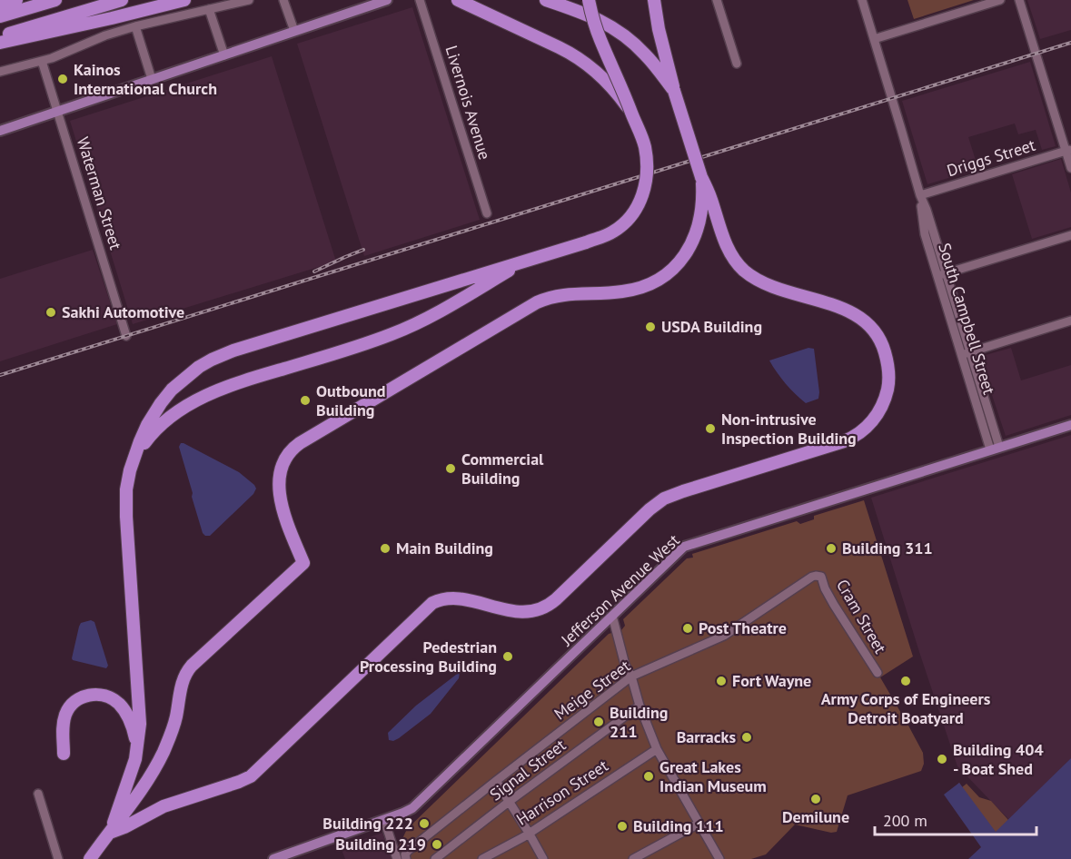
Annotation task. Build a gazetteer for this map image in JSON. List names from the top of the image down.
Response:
{
  "streets": {
    "main road": ["Jefferson Avenue West"],
    "street": [
      "Livernois Avenue",
      "Driggs Street",
      "Waterman Street",
      "South Campbell Street",
      "Cram Street",
      "Meige Street",
      "Signal Street",
      "Harrison Street"
    ]
  },
  "crossings": [
    ["Driggs Street", "South Campbell Street"],
    ["South Campbell Street", "Jefferson Avenue West"],
    ["Cram Street", "Meige Street"]
  ],
  "places": [
    "Kainos International Church",
    "Sakhi Automotive",
    "USDA Building",
    "Outbound Building",
    "Non-intrusive Inspection Building",
    "Commercial Building",
    "Main Building",
    "Building 311",
    "Post Theatre",
    "Pedestrian Processing Building",
    "Fort Wayne",
    "Army Corps of Engineers Detroit Boatyard",
    "Building 211",
    "Barracks",
    "Building 404 - Boat Shed",
    "Great Lakes Indian Museum",
    "Demilune",
    "Building 222",
    "Building 111",
    "Building 219"
  ],
  "scale_bar": "200 m"
}
